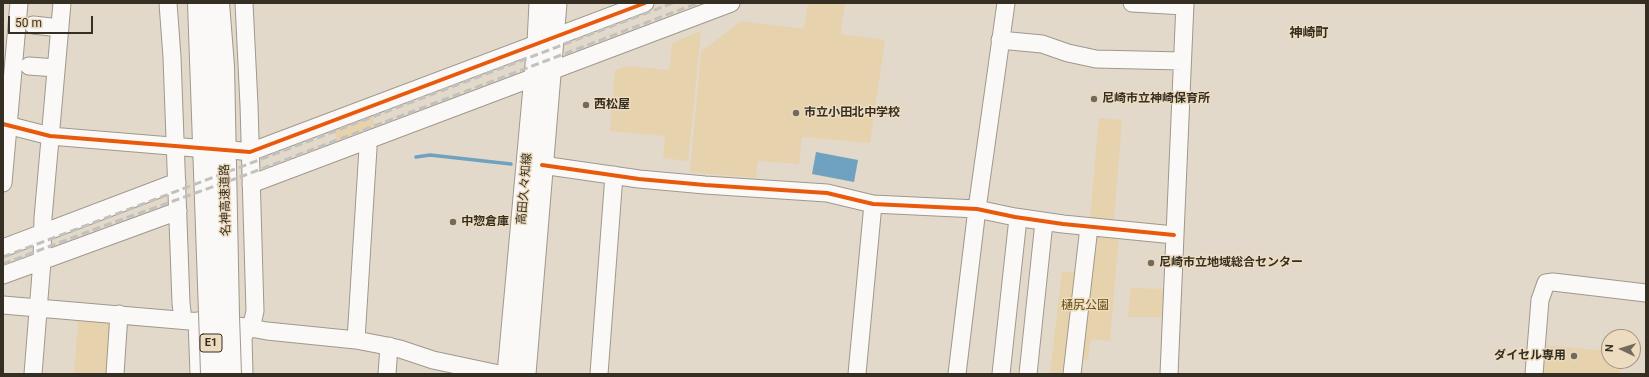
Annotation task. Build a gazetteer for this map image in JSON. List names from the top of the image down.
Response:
{
  "streets": {
    "highway": ["名神高速道路", "E1"],
    "main road": ["高田久々知線"]
  },
  "districts": ["神崎町"],
  "parks": ["樋尻公園"],
  "places": [
    "尼崎市立神崎保育所",
    "西松屋",
    "市立小田北中学校",
    "中惣倉庫",
    "尼崎市立地域総合センター",
    "ダイセル専用"
  ],
  "scale_bar": "50 m",
  "north": "left"
}
